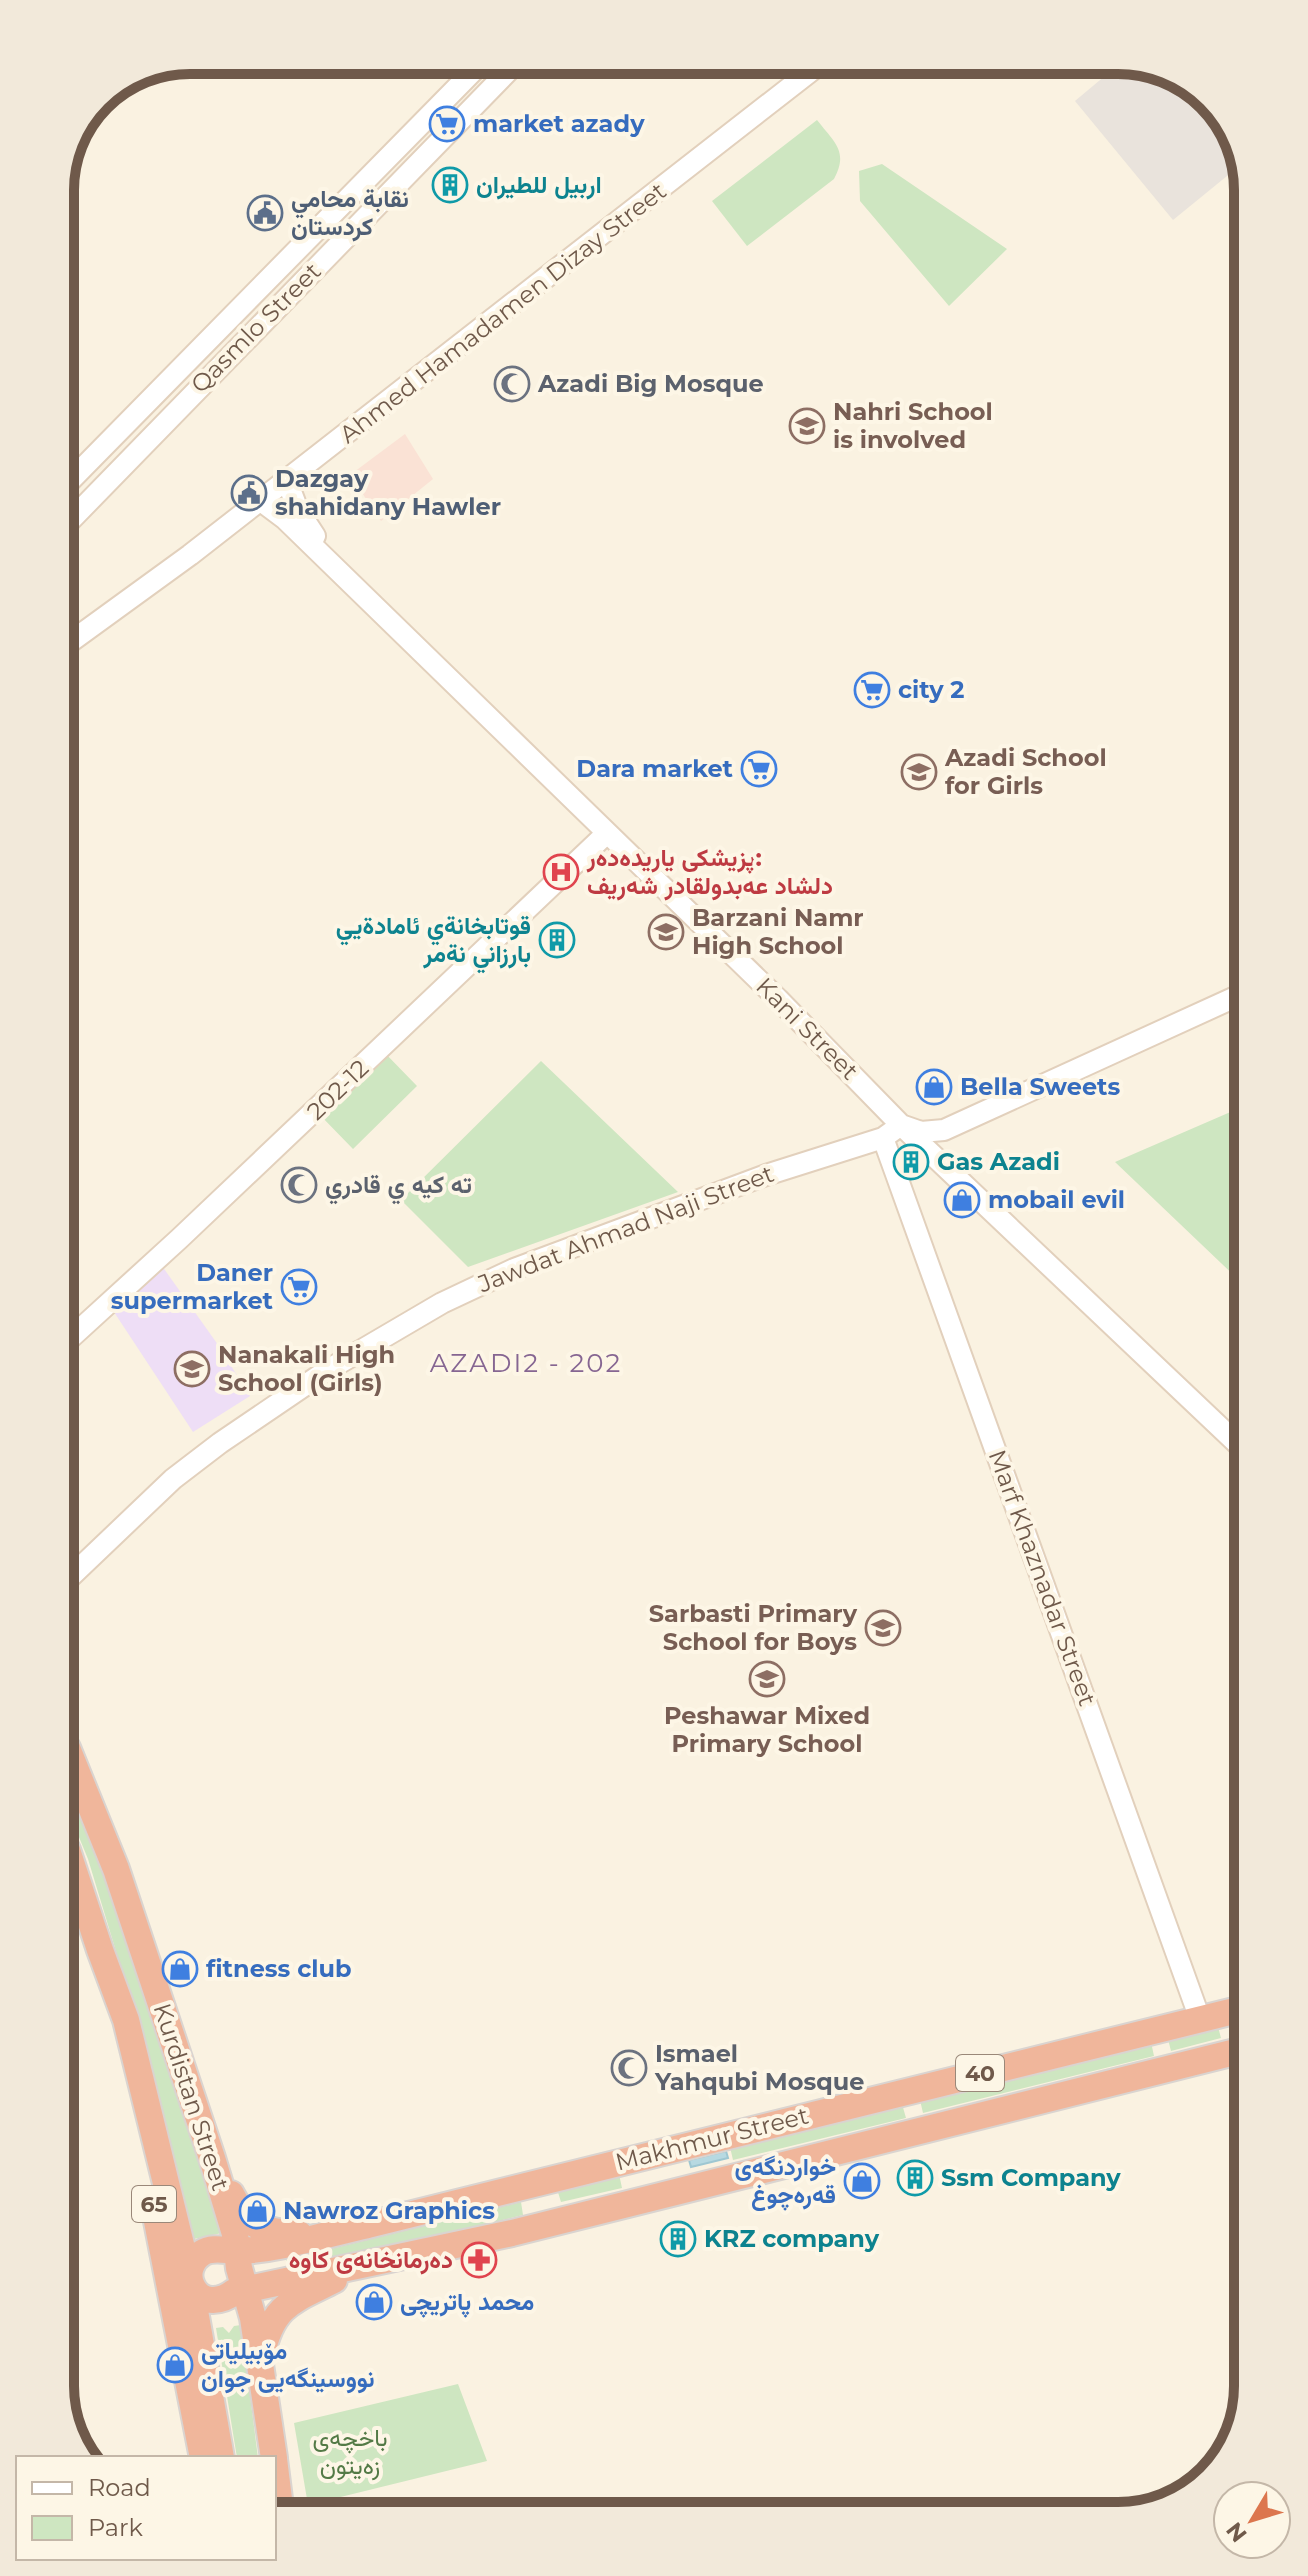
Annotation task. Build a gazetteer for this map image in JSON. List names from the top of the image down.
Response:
{
  "streets": {
    "highway": [
      "40",
      "Kurdistan Street",
      "Makhmur Street",
      "65"
    ],
    "street": [
      "Ahmed Hamadamen Dizay Street",
      "Qasmlo Street",
      "Kani Street",
      "202-12",
      "Jawdat Ahmad Naji Street",
      "Marf Khaznadar Street"
    ]
  },
  "crossings": [
    ["Ahmed Hamadamen Dizay Street", "Kani Street"],
    ["Kani Street", "202-12"],
    ["Kani Street", "Jawdat Ahmad Naji Street"],
    ["Jawdat Ahmad Naji Street", "Marf Khaznadar Street"],
    ["Marf Khaznadar Street", "Makhmur Street"],
    ["Kurdistan Street", "Makhmur Street"]
  ],
  "districts": ["AZADI2 - 202"],
  "parks": ["باخچەی زەیتون"],
  "places": {
    "supermarket": [
      "market azady",
      "city 2",
      "Dara market",
      "Daner supermarket"
    ],
    "building": [
      "اربيل للطيران",
      "قوتابخانةي ئامادةيي بارزاني نةمر",
      "Gas Azadi",
      "Ssm Company",
      "KRZ company"
    ],
    "public building": ["نقابة محامي كردستان", "Dazgay shahidany Hawler"],
    "mosque": ["Azadi Big Mosque", "ته كيه ي قادري", "Ismael Yahqubi Mosque"],
    "school or university": [
      "Nahri School is involved",
      "Azadi School for Girls",
      "Barzani Namr High School",
      "Nanakali High School (Girls)",
      "Sarbasti Primary School for Boys",
      "Peshawar Mixed Primary School"
    ],
    "hospital": ["پزیشکی یاریدەدەر: دلشاد عەبدولقادر شەریف"],
    "shop": [
      "Bella Sweets",
      "mobail evil",
      "fitness club",
      "خواردنگەی قەرەچوغ",
      "Nawroz Graphics",
      "محمد پاتریچی",
      "مۆبیلیاتی نووسینگەیی جوان"
    ],
    "pharmacy": ["دەرمانخانەی کاوە"]
  },
  "legend": ["Road", "Park"],
  "north": "bottom left"
}
